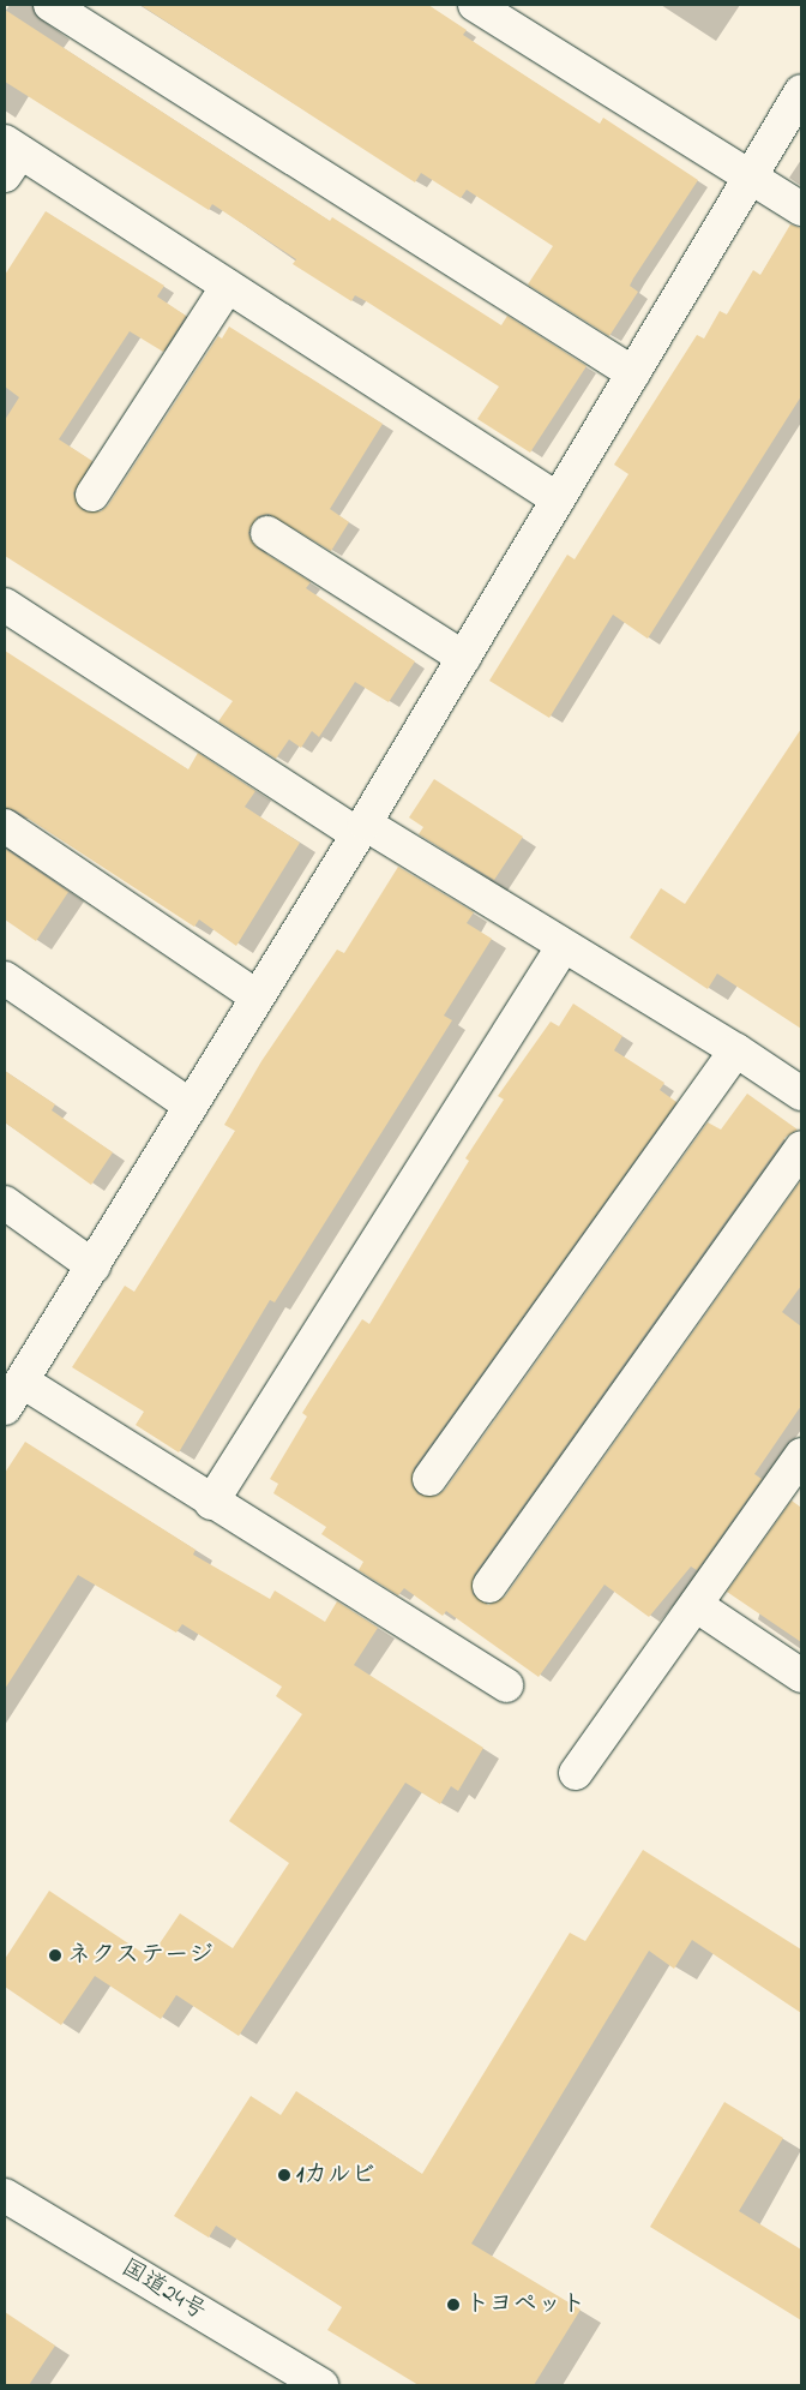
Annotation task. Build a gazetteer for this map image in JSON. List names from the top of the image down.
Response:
{
  "streets": {
    "main road": ["国道24号"]
  },
  "places": ["ネクステージ", "1カルビ", "トヨペット"]
}
